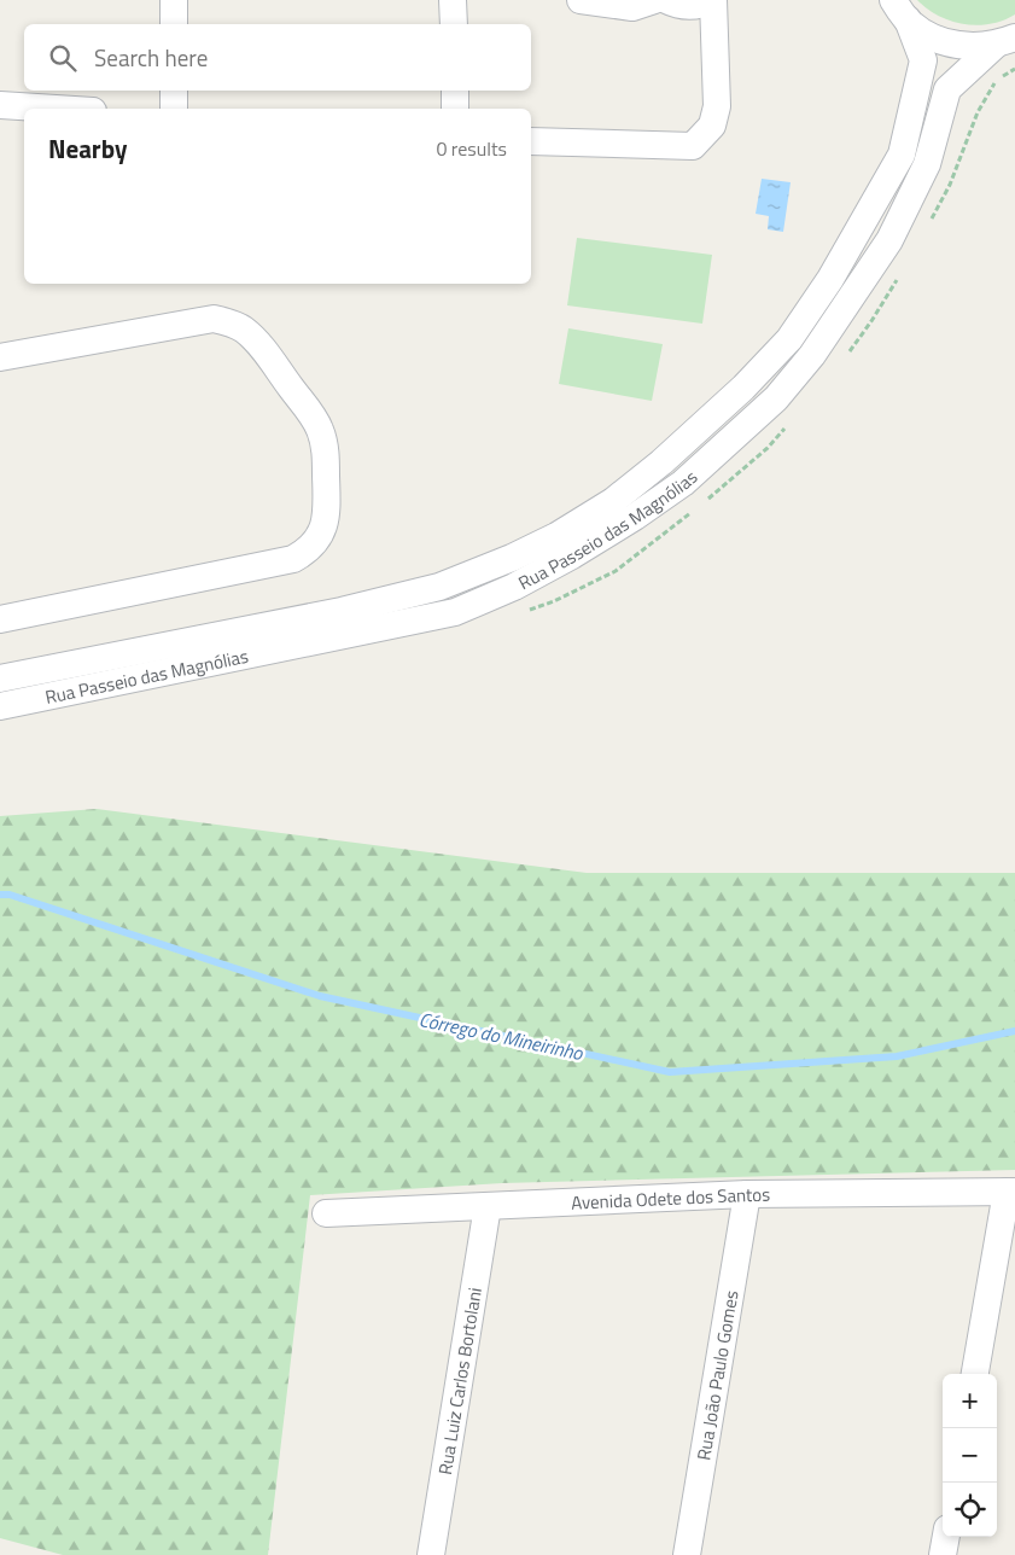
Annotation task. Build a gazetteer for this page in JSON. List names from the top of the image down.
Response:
{
  "streets": {
    "street": [
      "Rua Passeio das Magnólias",
      "Avenida Odete dos Santos",
      "Rua João Paulo Gomes",
      "Rua Luiz Carlos Bortolani"
    ]
  },
  "crossings": [
    ["Avenida Odete dos Santos", "Rua João Paulo Gomes"],
    ["Avenida Odete dos Santos", "Rua Luiz Carlos Bortolani"]
  ],
  "water": ["Córrego do Mineirinho"],
  "page": {
    "search": "Search here",
    "heading": ["Nearby", "0 results"],
    "map_buttons": ["+", "−"]
  }
}
